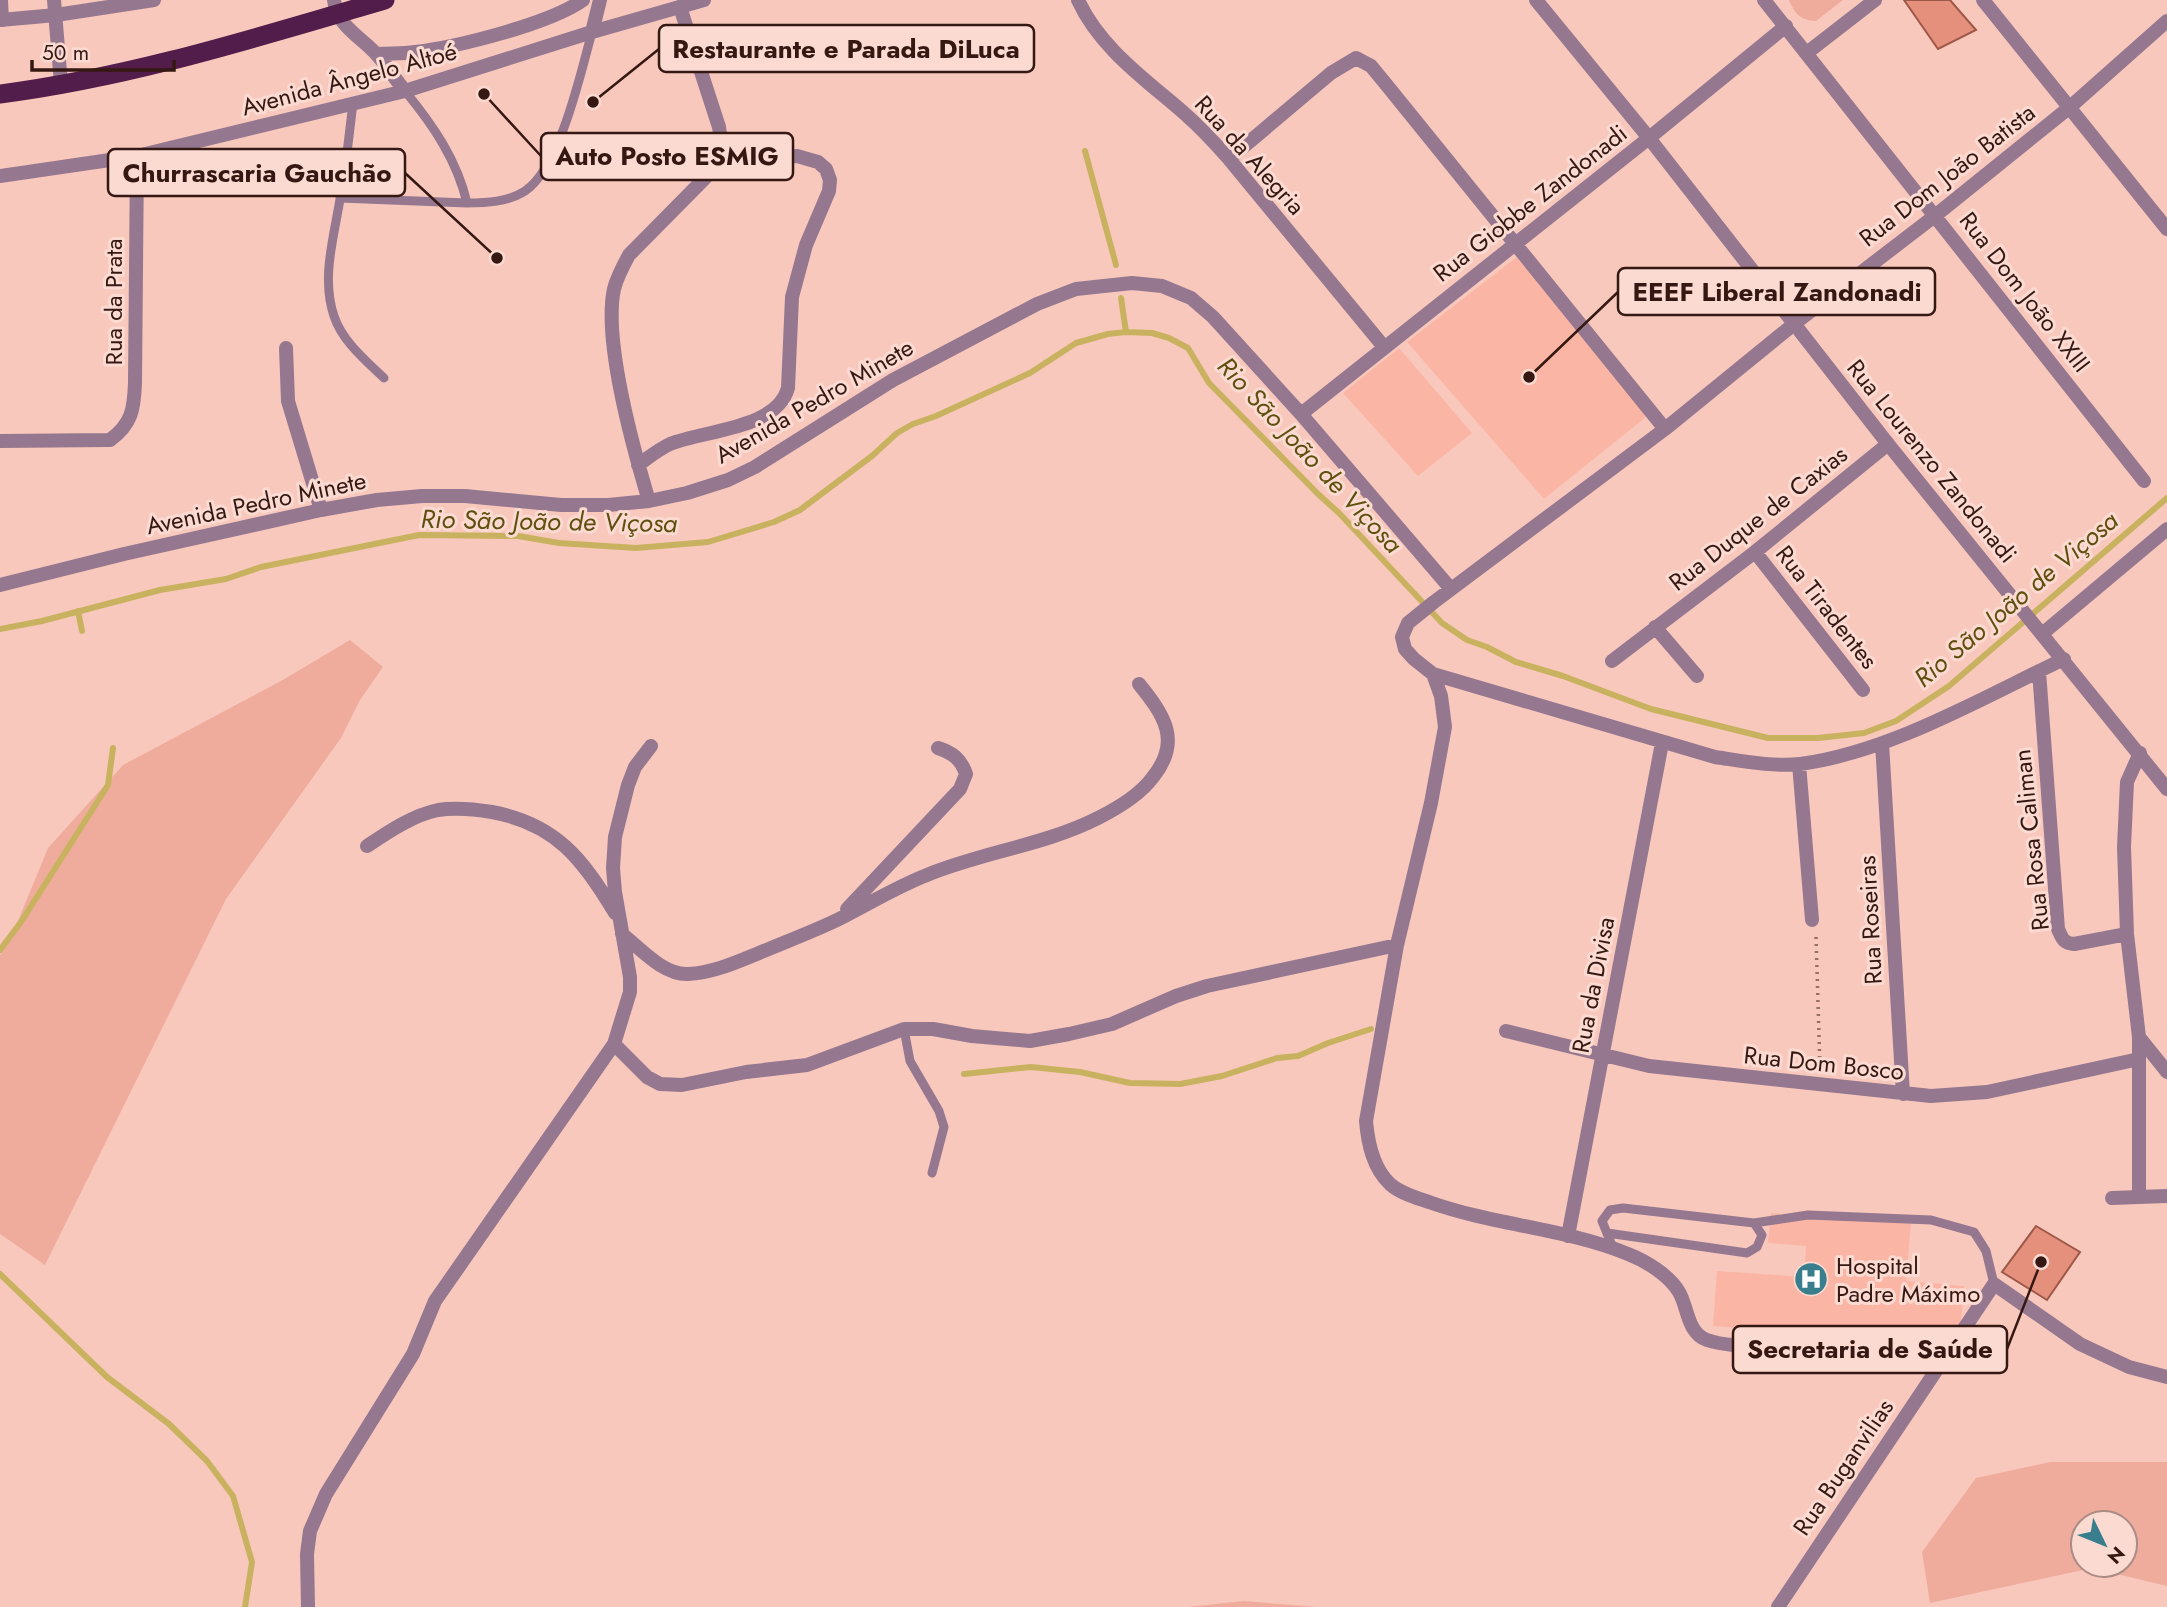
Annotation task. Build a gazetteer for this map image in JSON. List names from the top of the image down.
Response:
{
  "streets": {
    "street": [
      "Avenida Ângelo Altoé",
      "Rua da Alegria",
      "Rua Dom João Batista",
      "Rua Giobbe Zandonadi",
      "Rua Dom João XXIII",
      "Rua da Prata",
      "Avenida Pedro Minete",
      "Rua Lourenzo Zandonadi",
      "Rua Duque de Caxias",
      "Rua Tiradentes",
      "Rua Rosa Caliman",
      "Rua Roseiras",
      "Rua da Divisa",
      "Rua Dom Bosco",
      "Rua Buganvilias"
    ]
  },
  "crossings": [
    ["Avenida Ângelo Altoé", "Rua da Prata"],
    ["Rua da Alegria", "Rua Giobbe Zandonadi"],
    ["Rua Dom João Batista", "Rua Dom João XXIII"],
    ["Rua Dom João Batista", "Avenida Pedro Minete"],
    ["Rua Dom João Batista", "Rua Lourenzo Zandonadi"],
    ["Rua Giobbe Zandonadi", "Rua Dom João XXIII"],
    ["Rua Giobbe Zandonadi", "Avenida Pedro Minete"],
    ["Rua Giobbe Zandonadi", "Rua Lourenzo Zandonadi"],
    ["Rua Lourenzo Zandonadi", "Rua Duque de Caxias"],
    ["Rua Duque de Caxias", "Rua Tiradentes"],
    ["Rua Roseiras", "Rua Dom Bosco"],
    ["Rua da Divisa", "Rua Dom Bosco"]
  ],
  "water": ["Rio São João de Viçosa"],
  "places": {
    "other": [
      "Auto Posto ESMIG",
      "Restaurante e Parada DiLuca",
      "Churrascaria Gauchão",
      "EEEF Liberal Zandonadi",
      "Secretaria de Saúde"
    ],
    "hospital": ["Hospital Padre Máximo"]
  },
  "scale_bar": "50 m",
  "north": "bottom right"
}
